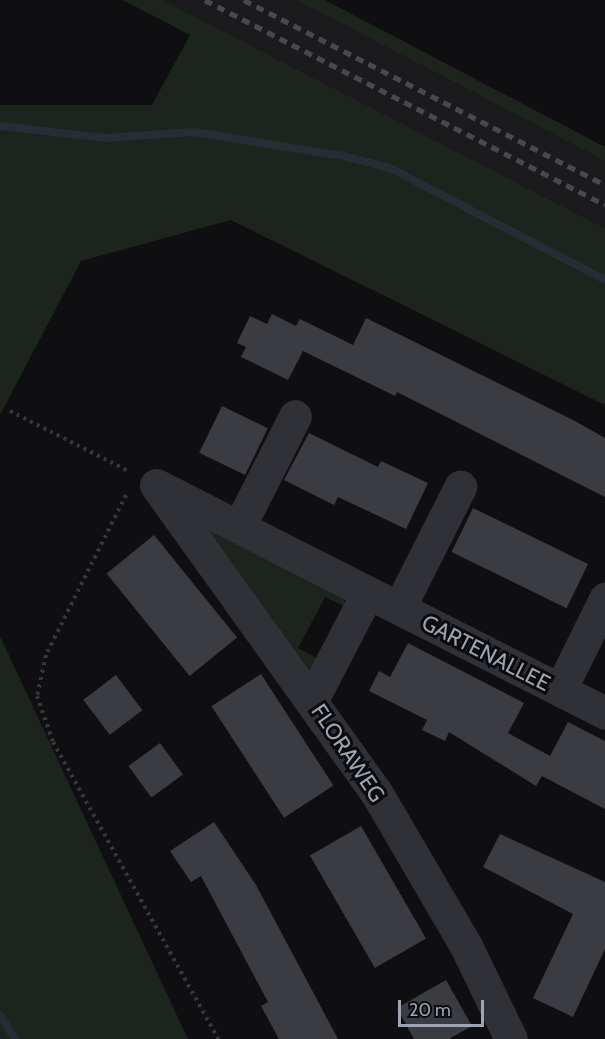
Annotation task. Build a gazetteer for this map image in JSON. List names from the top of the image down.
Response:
{
  "streets": {
    "street": ["GARTENALLEE", "FLORAWEG"]
  },
  "crossings": [
    ["GARTENALLEE", "FLORAWEG"]
  ],
  "scale_bar": "20 m"
}
